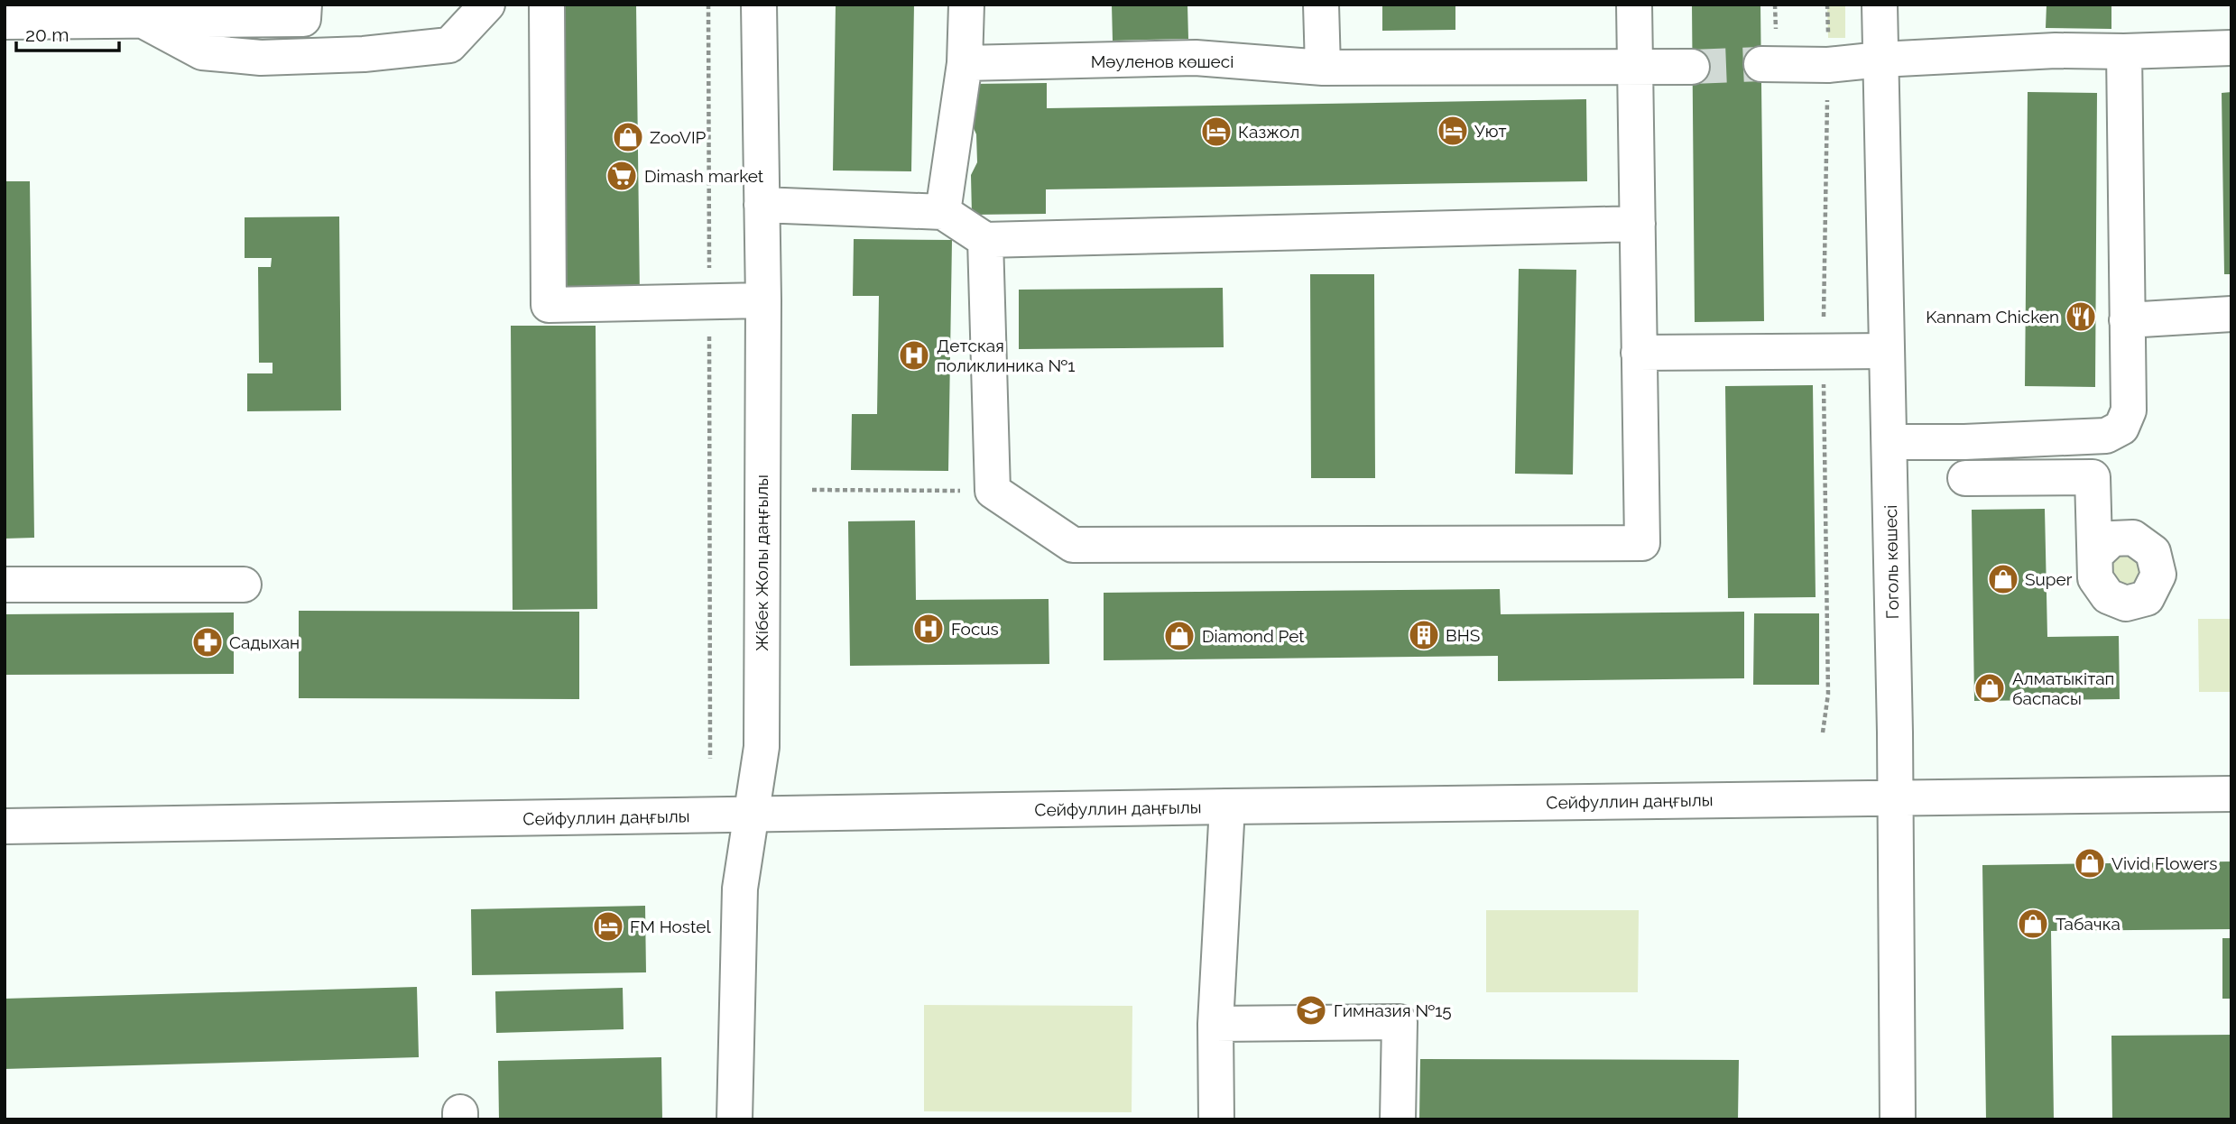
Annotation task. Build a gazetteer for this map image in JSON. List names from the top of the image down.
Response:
{
  "streets": {
    "main road": [
      "Мәуленов көшесі",
      "Гоголь көшесі",
      "Жібек Жолы даңғылы",
      "Сейфуллин даңғылы"
    ]
  },
  "crossings": [
    ["Гоголь көшесі", "Сейфуллин даңғылы"],
    ["Жібек Жолы даңғылы", "Сейфуллин даңғылы"]
  ],
  "places": {
    "hotel": ["Уют", "Казжол", "FM Hostel"],
    "shop": [
      "ZooVIP",
      "Super",
      "Diamond Pet",
      "Алматыкітап баспасы",
      "Vivid Flowers",
      "Табачка"
    ],
    "supermarket": ["Dimash market"],
    "restaurant": ["Kannam Chicken"],
    "hospital": ["Детская поликлиника №1", "Focus"],
    "building": ["BHS"],
    "pharmacy": ["Садыхан"],
    "school or university": ["Гимназия №15"]
  },
  "scale_bar": "20 m"
}
